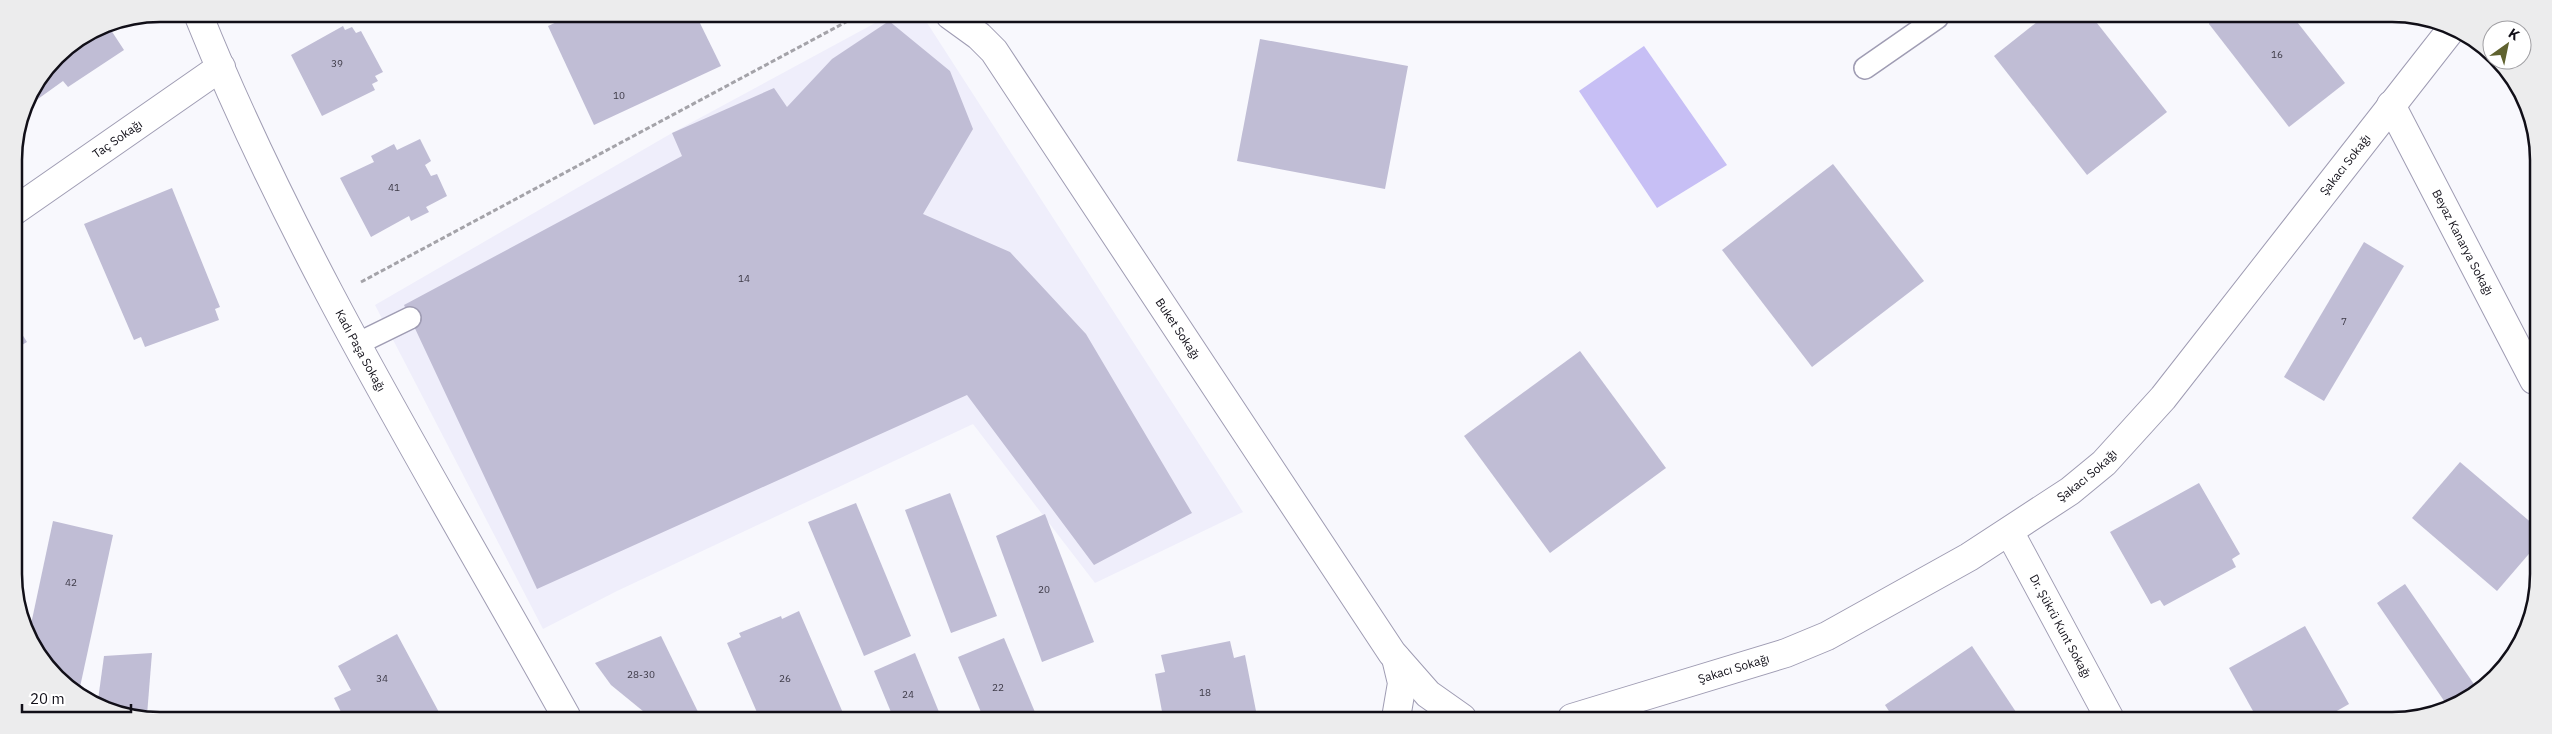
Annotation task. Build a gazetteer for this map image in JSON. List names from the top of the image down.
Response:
{
  "streets": {
    "street": [
      "Taç Sokağı",
      "Şakacı Sokağı",
      "Beyaz Kanarya Sokağı",
      "Buket Sokağı",
      "Kadı Paşa Sokağı",
      "Dr. Şükrü Kunt Sokağı"
    ]
  },
  "crossings": [
    ["Taç Sokağı", "Kadı Paşa Sokağı"],
    ["Şakacı Sokağı", "Beyaz Kanarya Sokağı"],
    ["Şakacı Sokağı", "Dr. Şükrü Kunt Sokağı"]
  ],
  "house_numbers": [
    "16",
    "39",
    "10",
    "41",
    "14",
    "7",
    "42",
    "20",
    "28-30",
    "34",
    "26",
    "22",
    "18",
    "24"
  ],
  "scale_bar": "20 m",
  "north": "top right"
}
